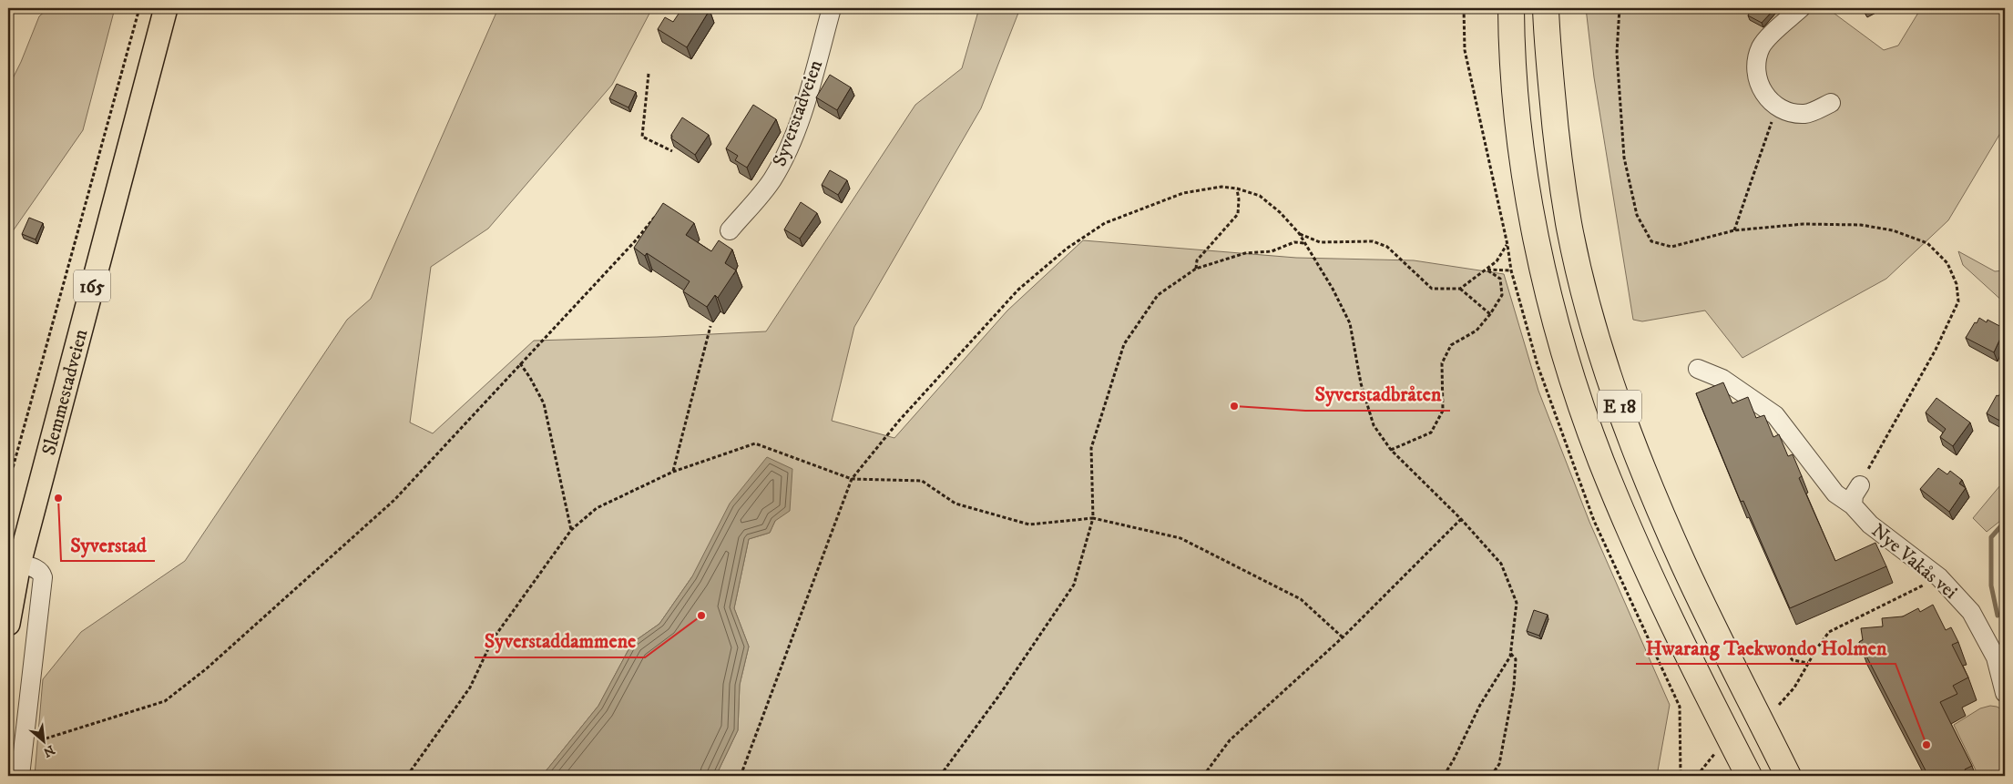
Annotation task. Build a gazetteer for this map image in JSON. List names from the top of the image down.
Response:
{
  "streets": {
    "highway": ["E 18"],
    "main road": ["165", "Slemmestadveien"],
    "street": ["Syverstadveien", "Nye Vakås vei"]
  },
  "places": [
    "Syverstadbråten",
    "Syverstad",
    "Syverstaddammene",
    "Hwarang Taekwondo Holmen"
  ],
  "north": "bottom right"
}
